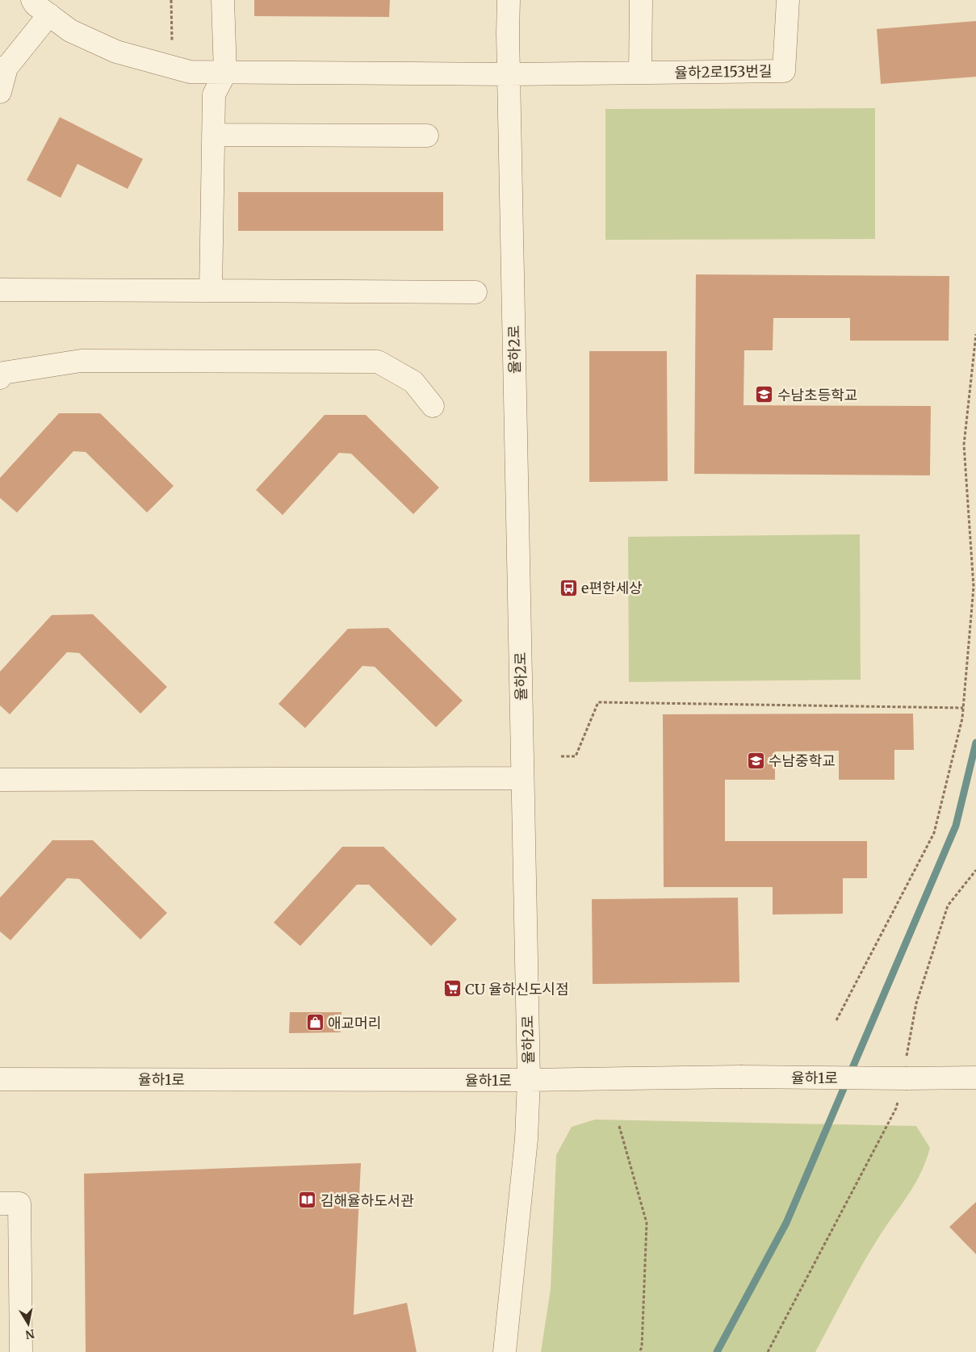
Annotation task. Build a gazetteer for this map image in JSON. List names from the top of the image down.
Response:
{
  "streets": {
    "street": ["율하2로153번길", "율하2로", "율하1로"]
  },
  "crossings": [
    ["율하2로153번길", "율하2로"],
    ["율하2로", "율하1로"]
  ],
  "places": {
    "school or university": ["수남초등학교", "수남중학교"],
    "bus stop": ["e편한세상"],
    "supermarket": ["CU 율하신도시점"],
    "shop": ["애교머리"],
    "library": ["김해율하도서관"]
  },
  "north": "bottom"
}
